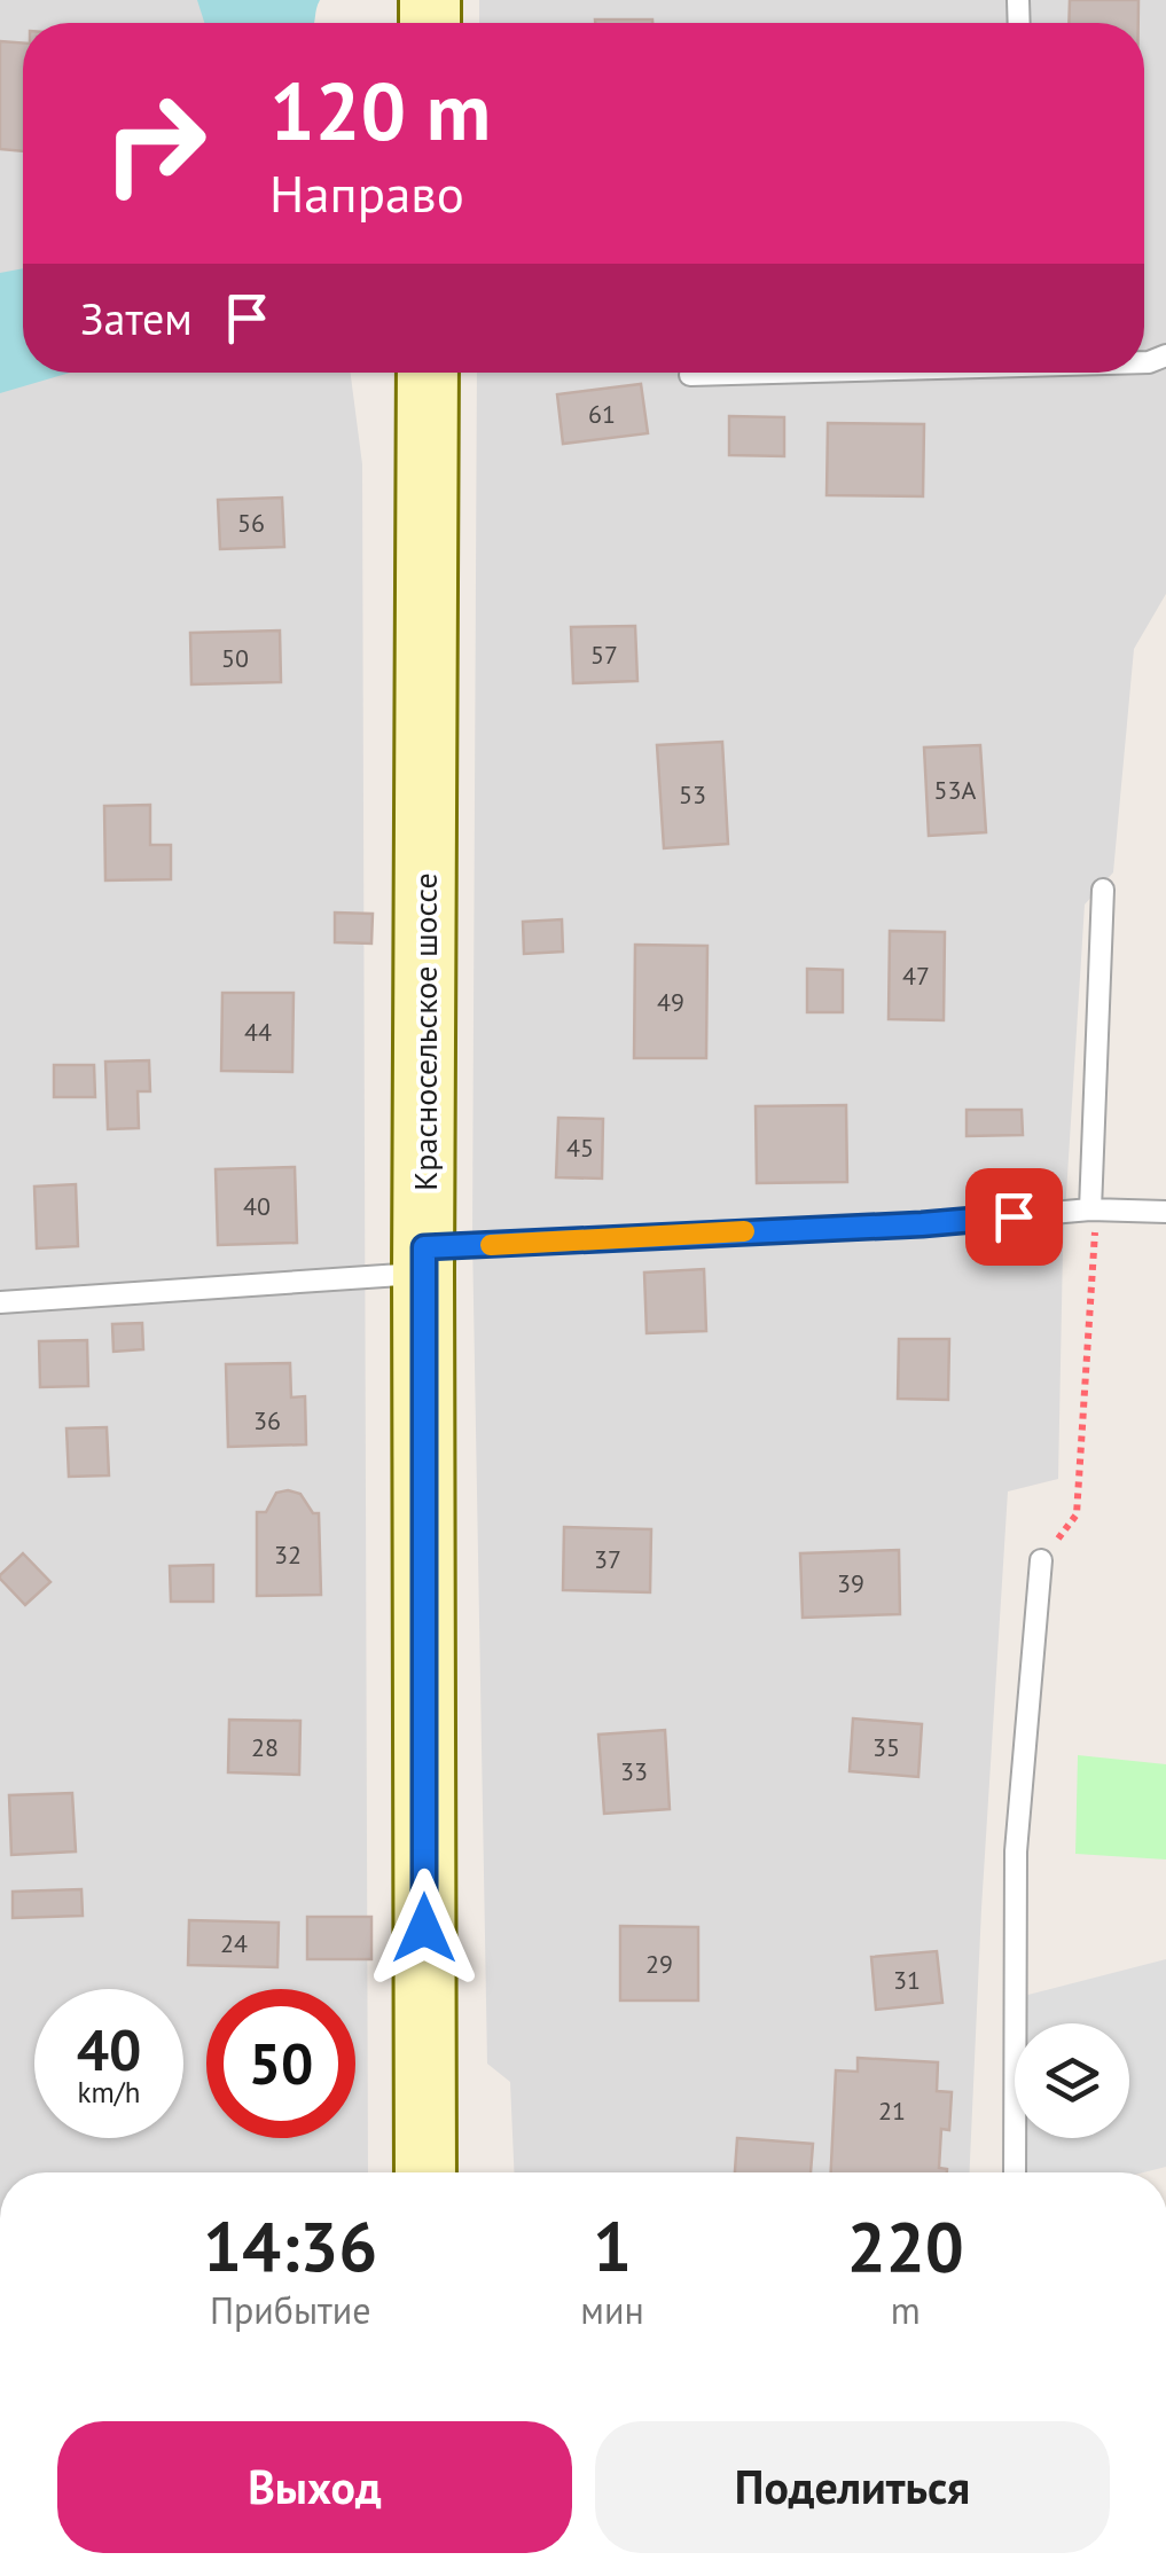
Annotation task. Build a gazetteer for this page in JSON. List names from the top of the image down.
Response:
{
  "streets": {
    "main road": ["Красносельское шоссе"]
  },
  "house_numbers": [
    "61",
    "56",
    "57",
    "50",
    "53А",
    "53",
    "47",
    "49",
    "44",
    "45",
    "40",
    "36",
    "32",
    "37",
    "39",
    "28",
    "35",
    "33",
    "24",
    "29",
    "31",
    "21"
  ],
  "page": {
    "turn": ["120 m", "Направо"],
    "then": "Затем",
    "speed": "40 km/h",
    "limit": "50",
    "eta": [
      "14:36",
      "Прибытие",
      "1",
      "мин",
      "220",
      "m"
    ],
    "buttons": ["Выход", "Поделиться"]
  }
}
